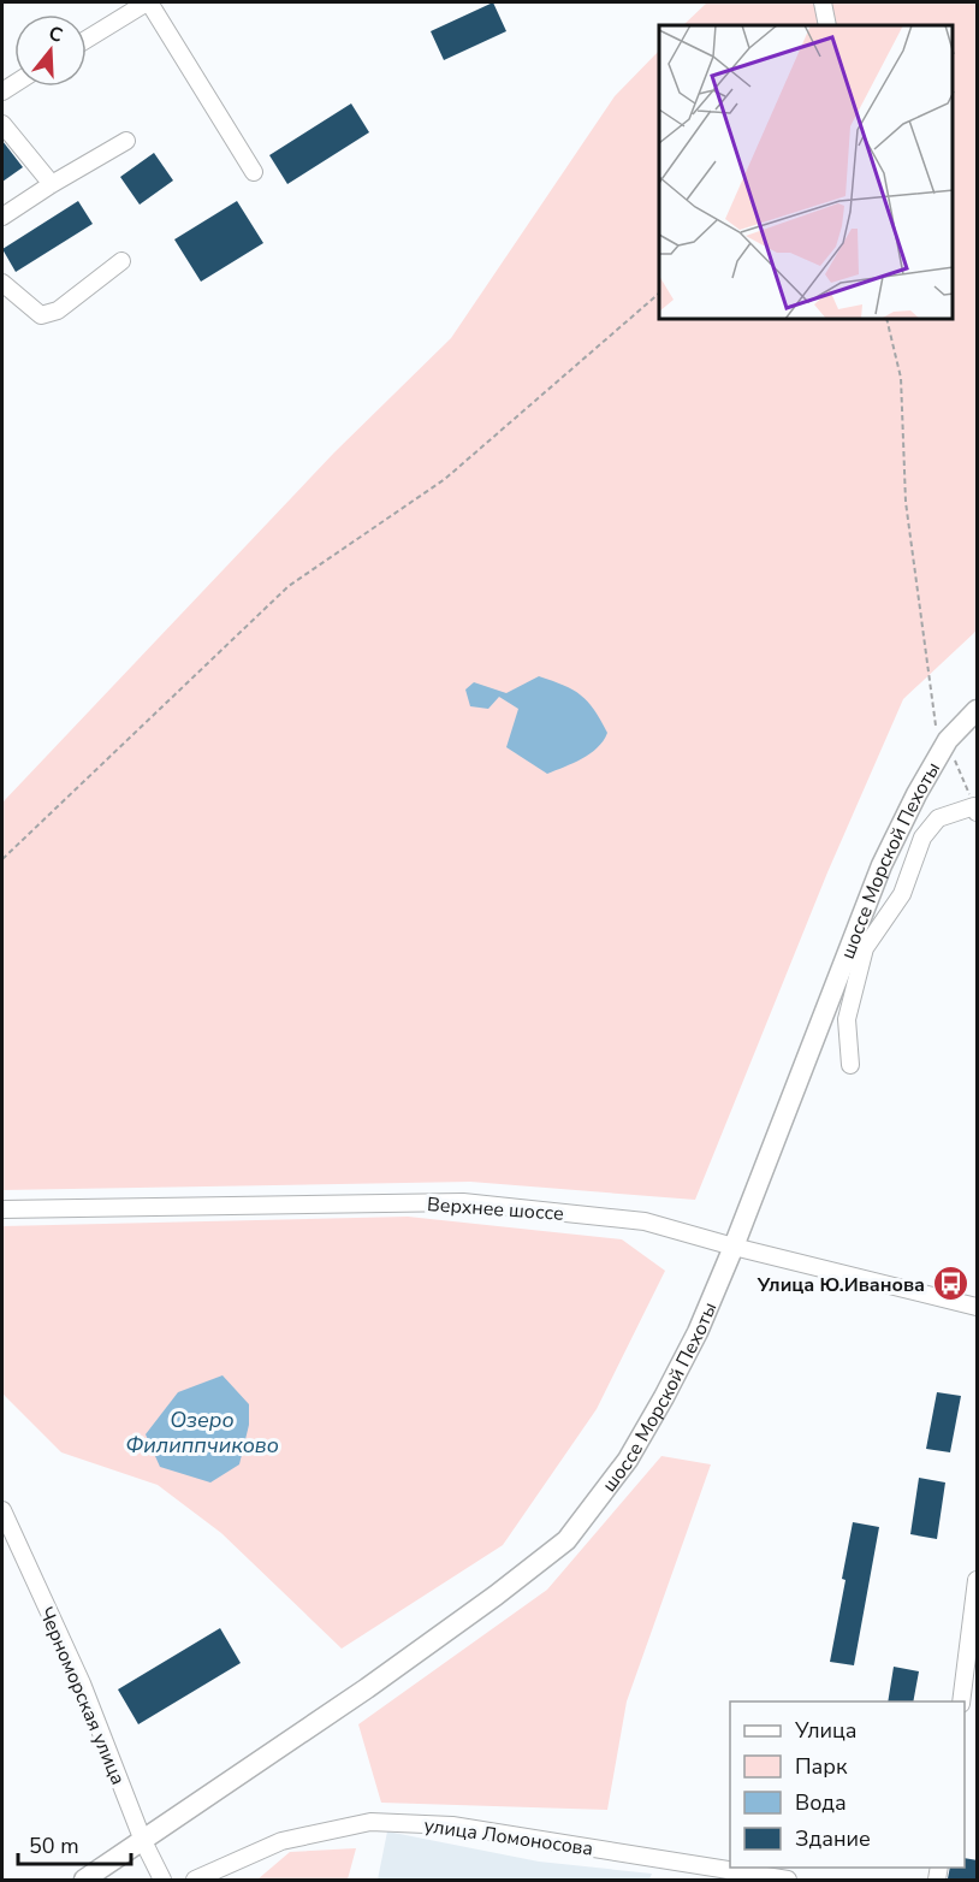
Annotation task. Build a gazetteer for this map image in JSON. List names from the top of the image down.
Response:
{
  "streets": {
    "main road": ["шоссе Морской Пехоты"],
    "street": ["Верхнее шоссе", "Черноморская улица", "улица Ломоносова"]
  },
  "crossings": [
    ["шоссе Морской Пехоты", "Верхнее шоссе"],
    ["шоссе Морской Пехоты", "Черноморская улица"]
  ],
  "water": ["Озеро Филиппчиково"],
  "places": {
    "bus stop": ["Улица Ю.Иванова"]
  },
  "legend": [
    "Улица",
    "Парк",
    "Вода",
    "Здание"
  ],
  "scale_bar": "50 m",
  "north": "top"
}
